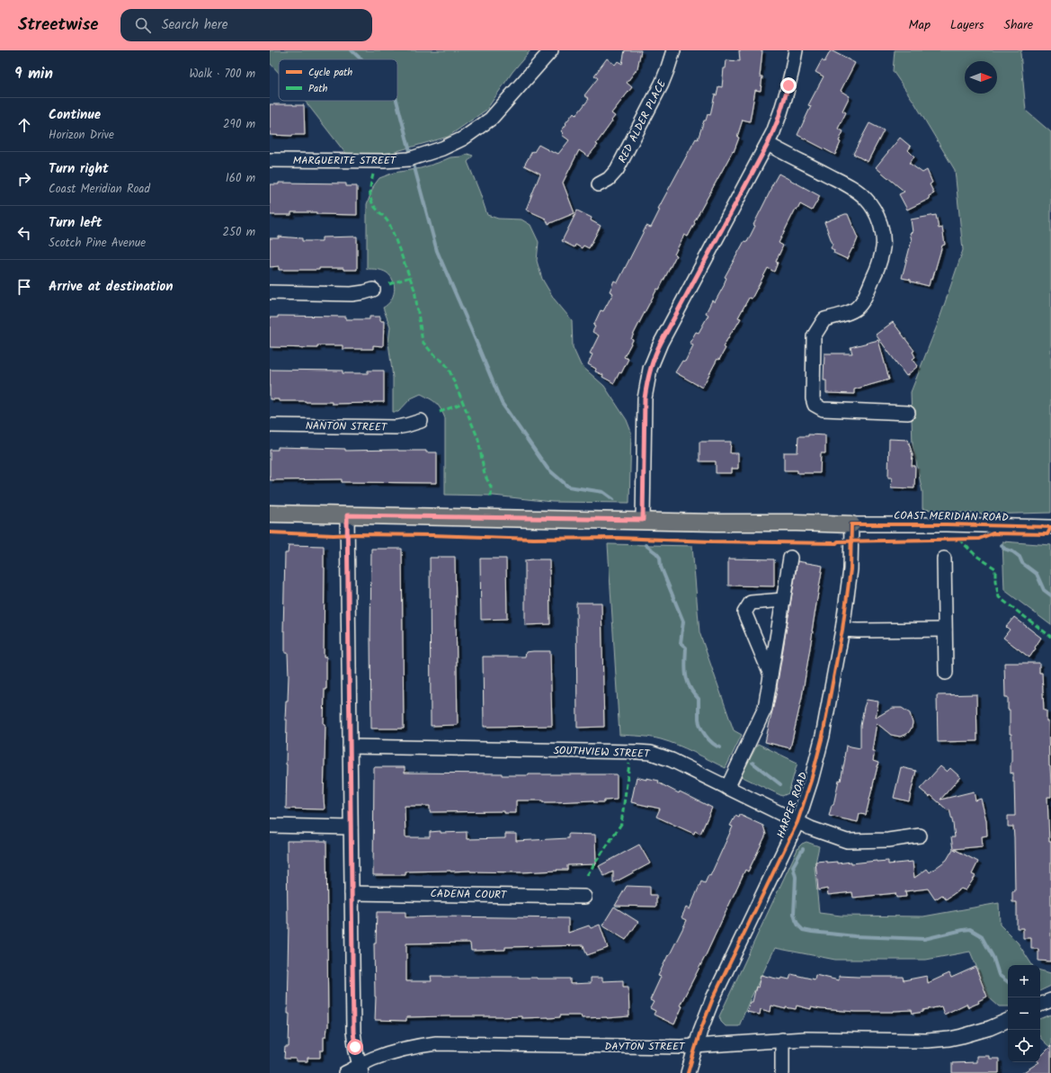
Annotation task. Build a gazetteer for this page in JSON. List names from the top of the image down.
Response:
{
  "streets": {
    "main road": ["COAST MERIDIAN ROAD"],
    "street": [
      "RED ALDER PLACE",
      "MARGUERITE STREET",
      "NANTON STREET",
      "SOUTHVIEW STREET",
      "HARPER ROAD",
      "CADENA COURT",
      "DAYTON STREET"
    ]
  },
  "crossings": [
    ["COAST MERIDIAN ROAD", "HARPER ROAD"],
    ["SOUTHVIEW STREET", "HARPER ROAD"],
    ["HARPER ROAD", "DAYTON STREET"]
  ],
  "legend": ["Cycle path", "Path"],
  "north": "right",
  "page": {
    "header": "Streetwise",
    "search": "Search here",
    "nav": ["Map", "Layers", "Share"],
    "heading": ["9 min", "Walk · 700 m"],
    "list": [
      ["Continue", "Horizon Drive", "290 m"],
      ["Turn right", "Coast Meridian Road", "160 m"],
      ["Turn left", "Scotch Pine Avenue", "250 m"],
      "Arrive at destination"
    ],
    "map_buttons": ["+", "−"]
  }
}
